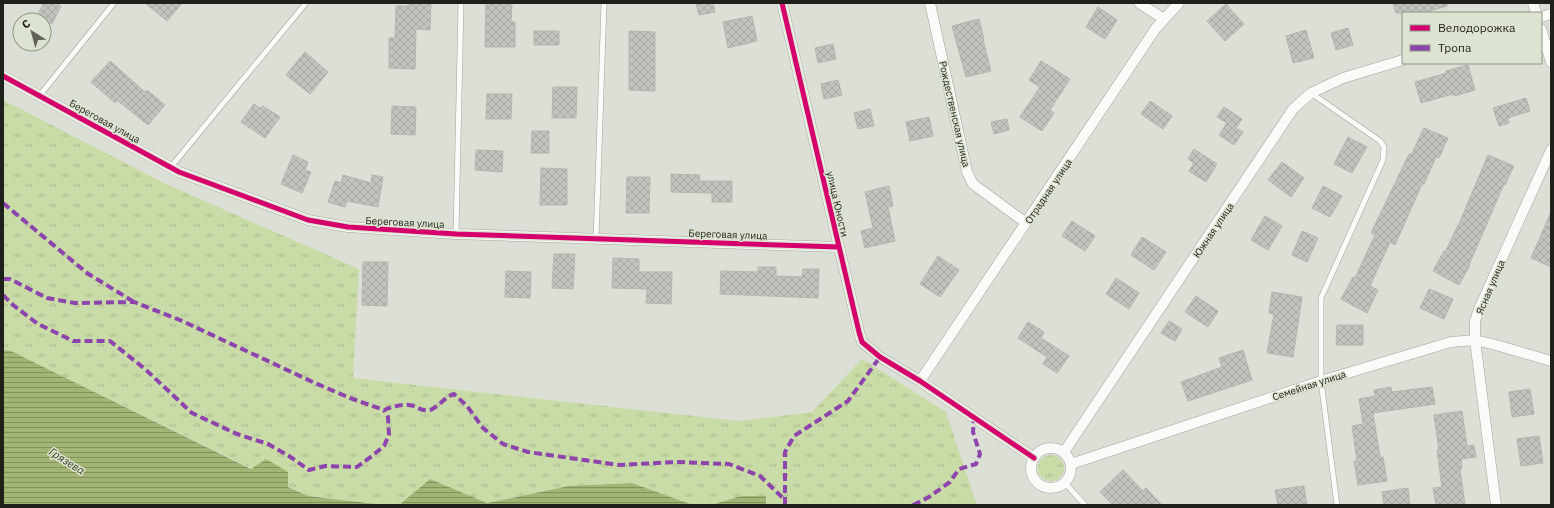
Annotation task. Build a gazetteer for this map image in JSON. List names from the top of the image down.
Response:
{
  "streets": {
    "street": [
      "Рождественская улица",
      "Береговая улица",
      "Отрадная улица",
      "улица Юности",
      "Южная улица",
      "Ясная улица",
      "Семейная улица"
    ]
  },
  "crossings": [
    ["Рождественская улица", "Отрадная улица"],
    ["Береговая улица", "улица Юности"],
    ["Отрадная улица", "улица Юности"],
    ["улица Юности", "Южная улица"],
    ["улица Юности", "Семейная улица"],
    ["Южная улица", "Семейная улица"],
    ["Ясная улица", "Семейная улица"]
  ],
  "water": ["Грязева"],
  "legend": ["Велодорожка", "Тропа"],
  "north": "top left"
}
